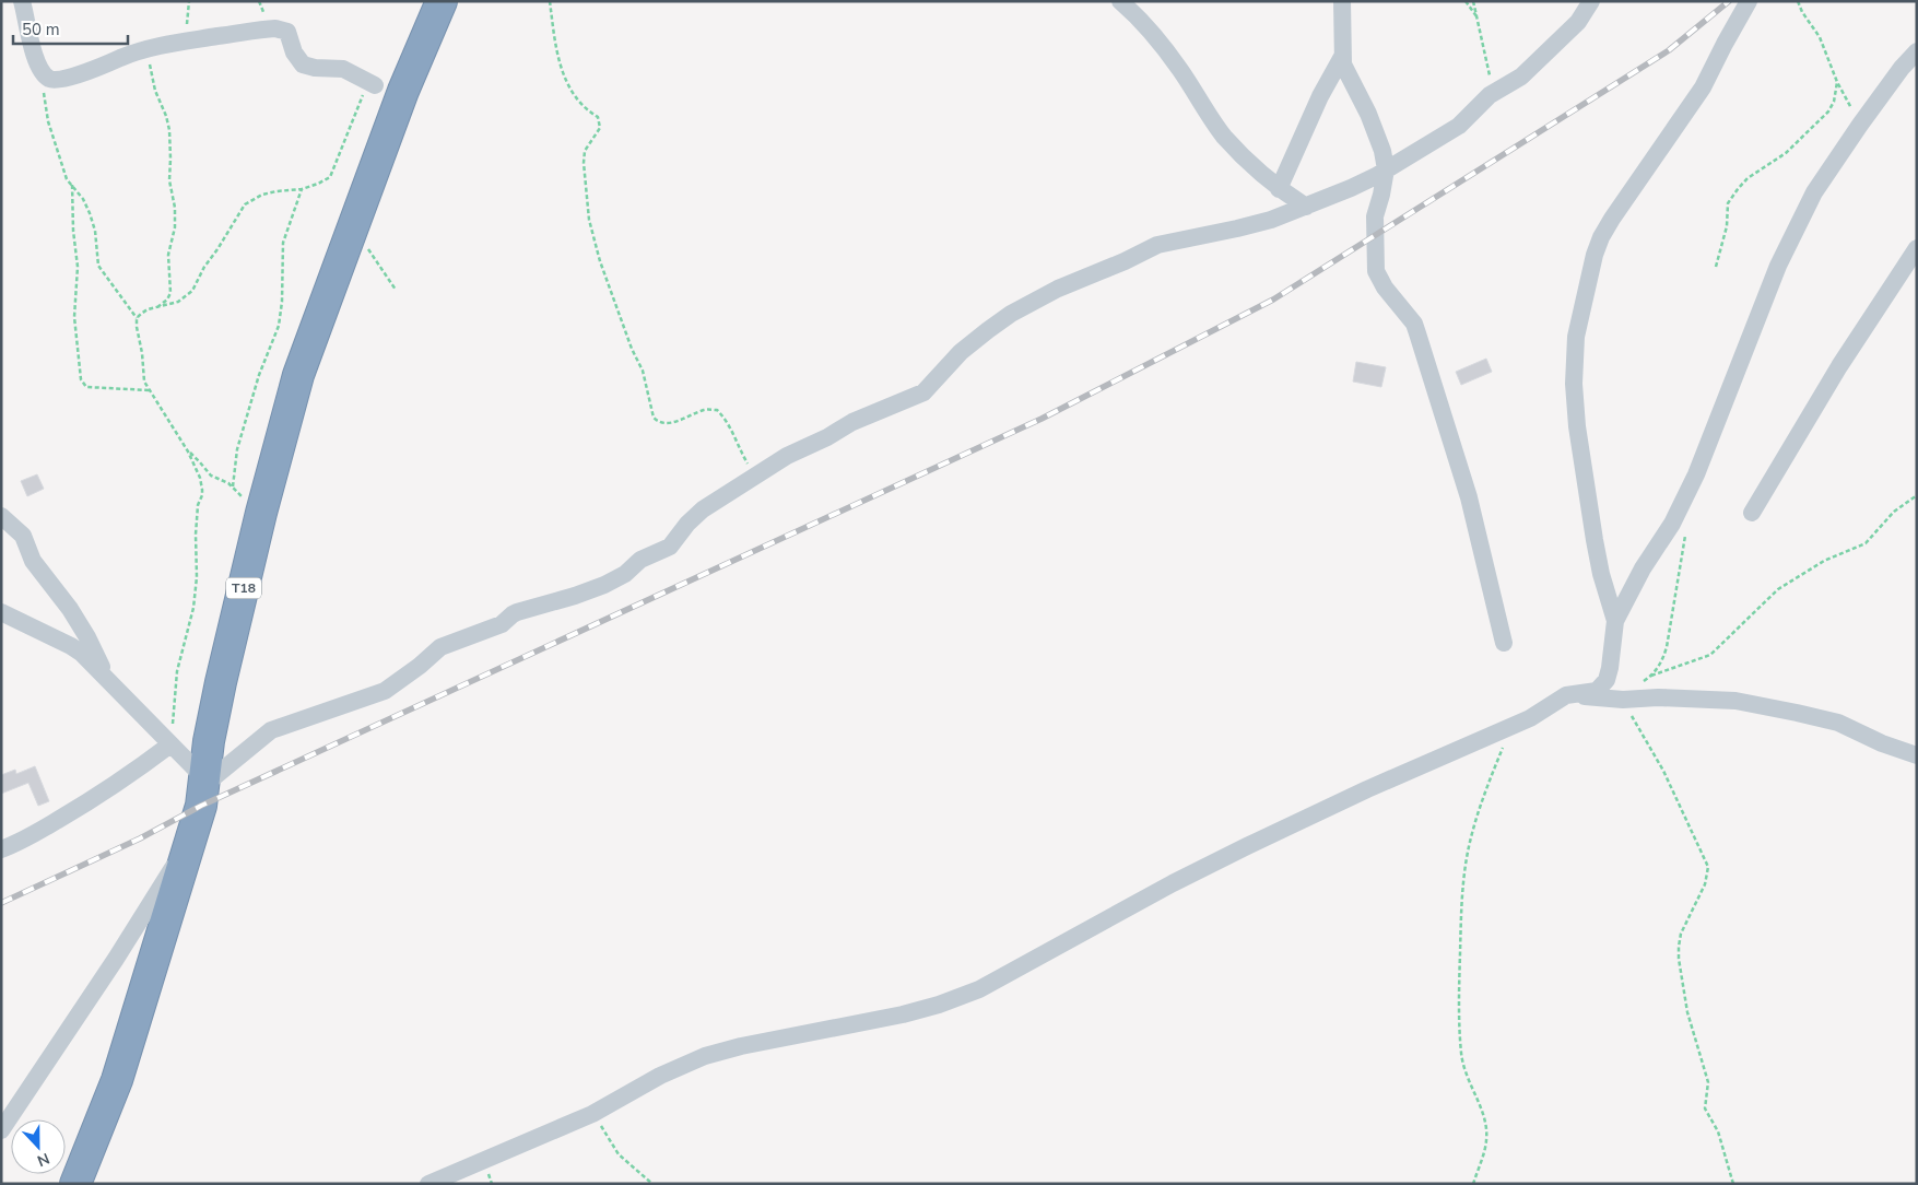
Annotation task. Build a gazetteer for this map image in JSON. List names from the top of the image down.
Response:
{
  "streets": {
    "highway": ["T18"]
  },
  "scale_bar": "50 m",
  "north": "bottom"
}
